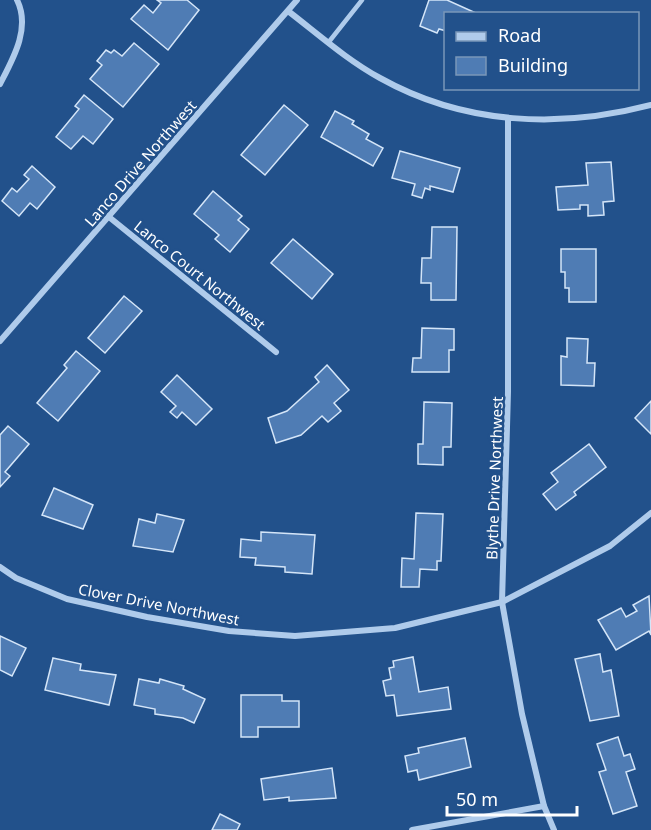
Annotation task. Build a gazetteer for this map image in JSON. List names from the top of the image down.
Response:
{
  "streets": {
    "street": [
      "Lanco Drive Northwest",
      "Lanco Court Northwest",
      "Blythe Drive Northwest",
      "Clover Drive Northwest"
    ]
  },
  "crossings": [
    ["Lanco Drive Northwest", "Lanco Court Northwest"],
    ["Blythe Drive Northwest", "Clover Drive Northwest"]
  ],
  "legend": ["Road", "Building"],
  "scale_bar": "50 m"
}
